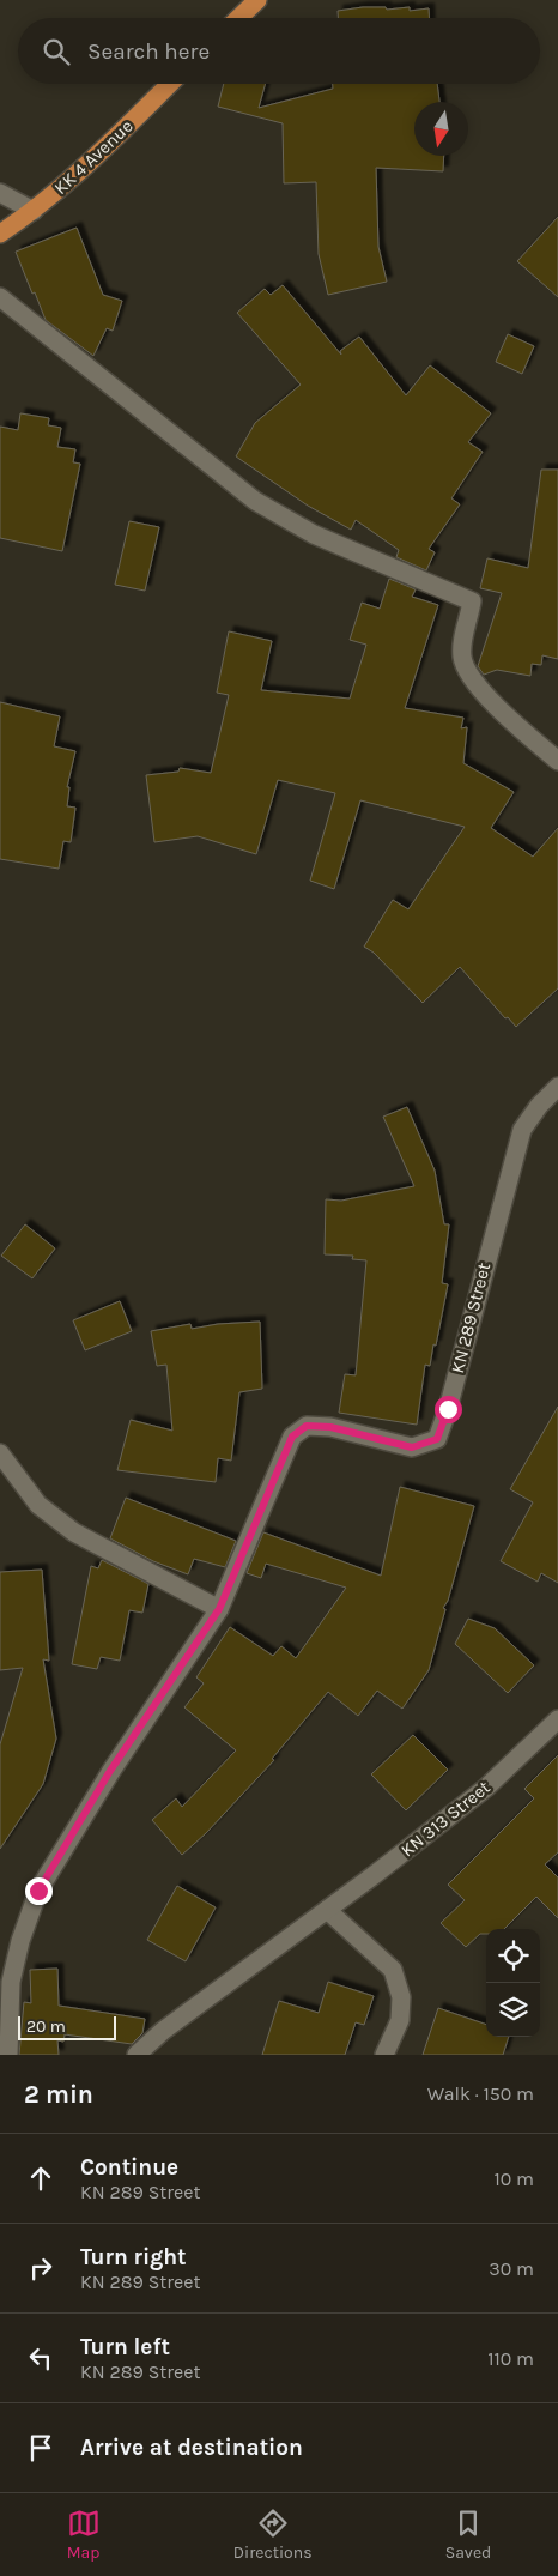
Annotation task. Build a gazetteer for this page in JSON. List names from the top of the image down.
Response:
{
  "streets": {
    "main road": ["KK 4 Avenue"],
    "street": ["KN 289 Street", "KN 313 Street"]
  },
  "scale_bar": "20 m",
  "north": "bottom",
  "page": {
    "search": "Search here",
    "scale": "20 m",
    "heading": ["2 min", "Walk · 150 m"],
    "list": [
      ["Continue", "KN 289 Street", "10 m"],
      ["Turn right", "KN 289 Street", "30 m"],
      ["Turn left", "KN 289 Street", "110 m"],
      "Arrive at destination"
    ],
    "nav": ["Map", "Directions", "Saved"]
  }
}
